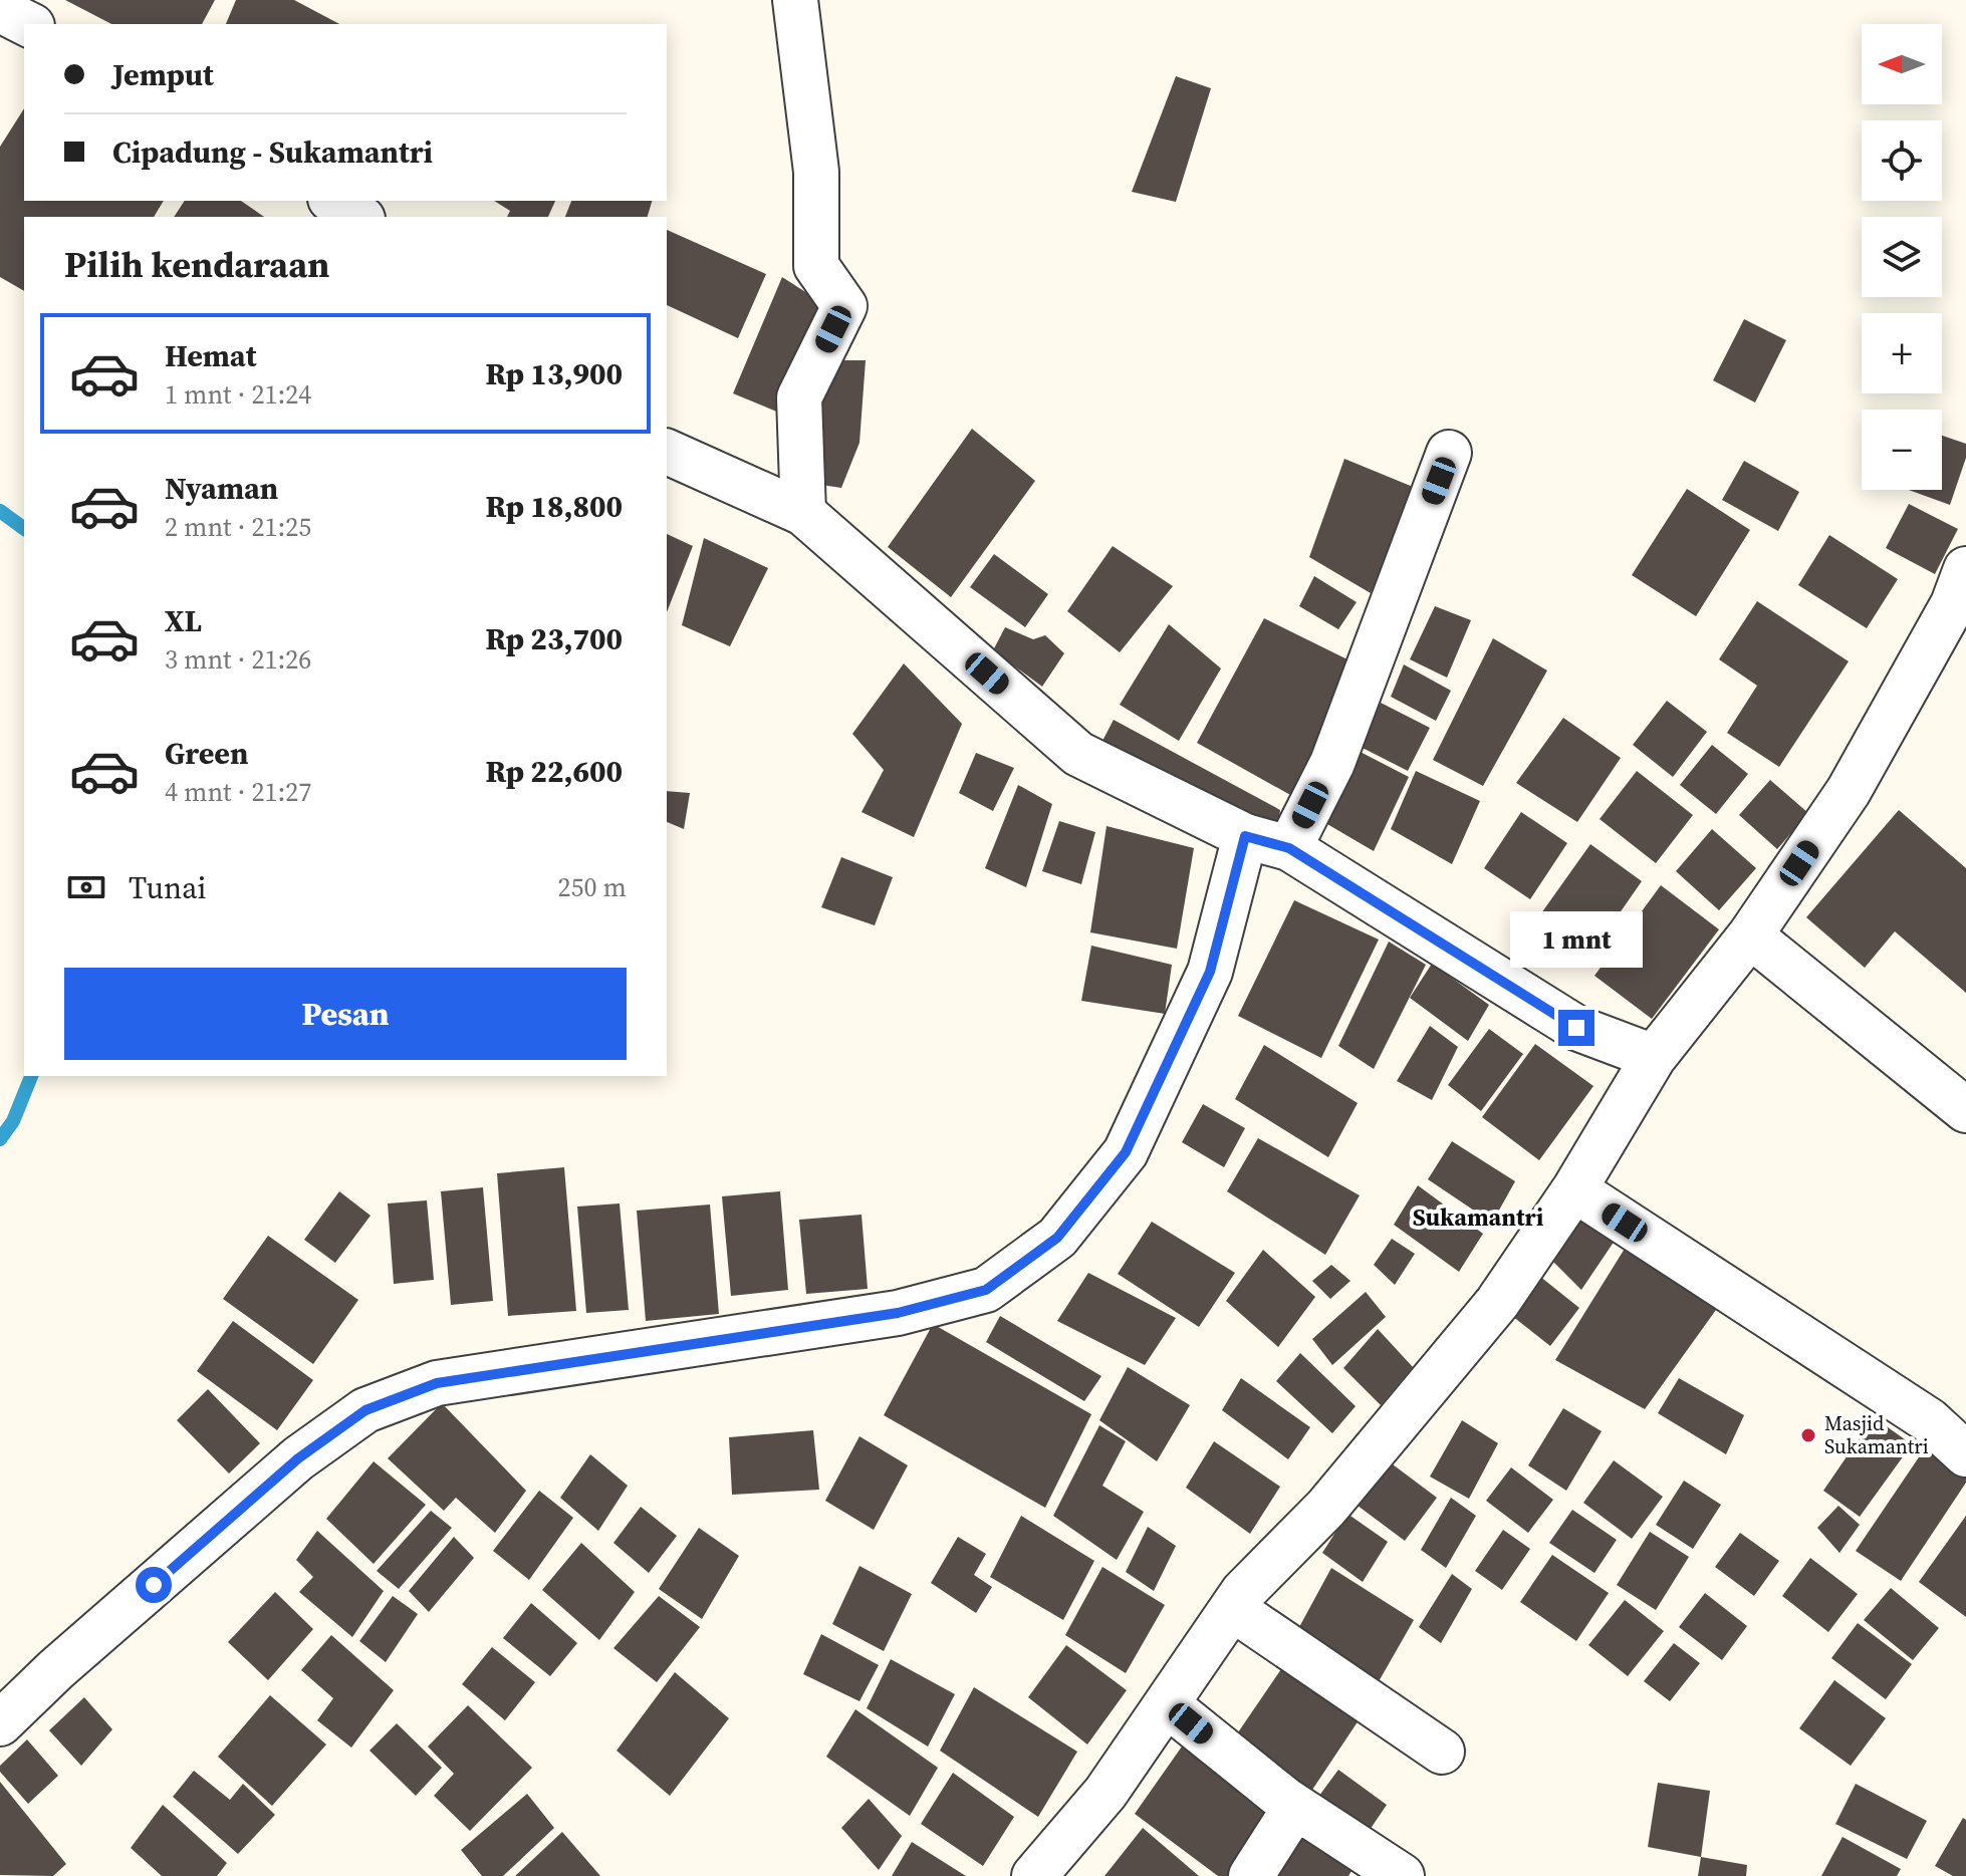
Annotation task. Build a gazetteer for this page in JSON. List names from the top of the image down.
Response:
{
  "districts": ["Sukamantri"],
  "places": ["Masjid Sukamantri"],
  "north": "left",
  "page": {
    "map_buttons": ["+", "−"],
    "banner": ["Jemput", "Cipadung - Sukamantri"],
    "heading": "Pilih kendaraan",
    "list": [
      {
        "name": "Hemat",
        "note": "1 mnt · 21:24",
        "value": "Rp 13,900"
      },
      {
        "name": "Nyaman",
        "note": "2 mnt · 21:25",
        "value": "Rp 18,800"
      },
      {
        "name": "XL",
        "note": "3 mnt · 21:26",
        "value": "Rp 23,700"
      },
      {
        "name": "Green",
        "note": "4 mnt · 21:27",
        "value": "Rp 22,600"
      }
    ],
    "pay": ["Tunai", "250 m"],
    "bubble": "1 mnt",
    "buttons": "Pesan"
  }
}
